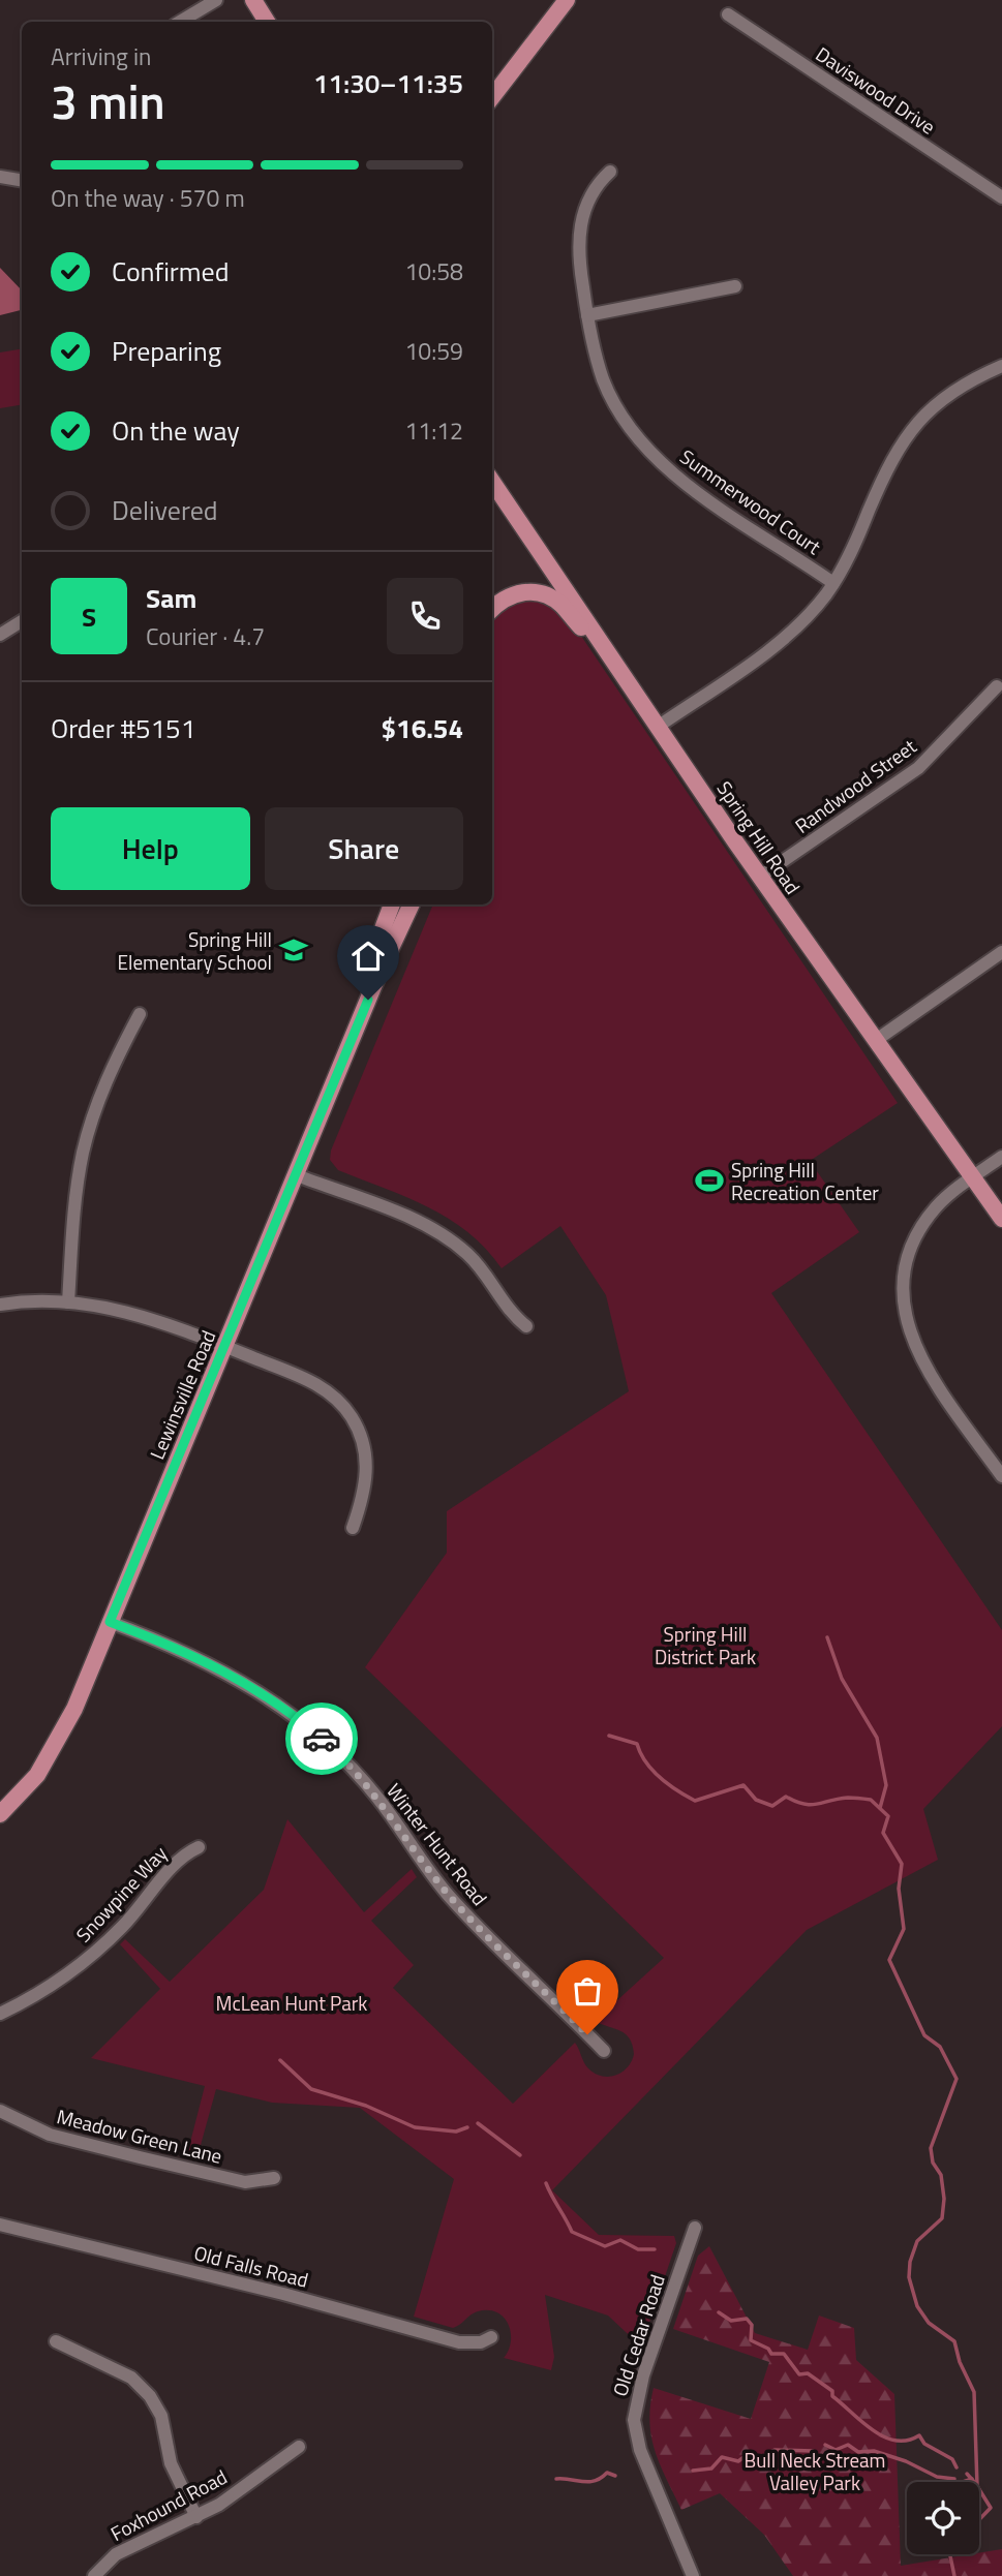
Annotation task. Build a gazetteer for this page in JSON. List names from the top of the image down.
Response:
{
  "streets": {
    "main road": ["Spring Hill Road", "Lewinsville Road"],
    "street": [
      "Daviswood Drive",
      "Summerwood Court",
      "Randwood Street",
      "Winter Hunt Road",
      "Snowpine Way",
      "Meadow Green Lane",
      "Old Falls Road",
      "Old Cedar Road",
      "Foxhound Road"
    ]
  },
  "crossings": [
    ["Randwood Street", "Spring Hill Road"],
    ["Lewinsville Road", "Winter Hunt Road"]
  ],
  "parks": ["Spring Hill District Park", "McLean Hunt Park", "Bull Neck Stream Valley Park"],
  "places": {
    "school or university": ["Spring Hill Elementary School"],
    "sports": ["Spring Hill Recreation Center"]
  },
  "page": {
    "heading": ["3 min", "Arriving in", "11:30–11:35"],
    "panel": [
      "Sam",
      "Courier · 4.7",
      "Order #5151",
      "$16.54"
    ],
    "bar": "On the way · 570 m",
    "list": [
      ["Confirmed", "10:58"],
      ["Preparing", "10:59"],
      ["On the way", "11:12"],
      "Delivered"
    ],
    "round": "S",
    "buttons": ["Help", "Share"]
  }
}
